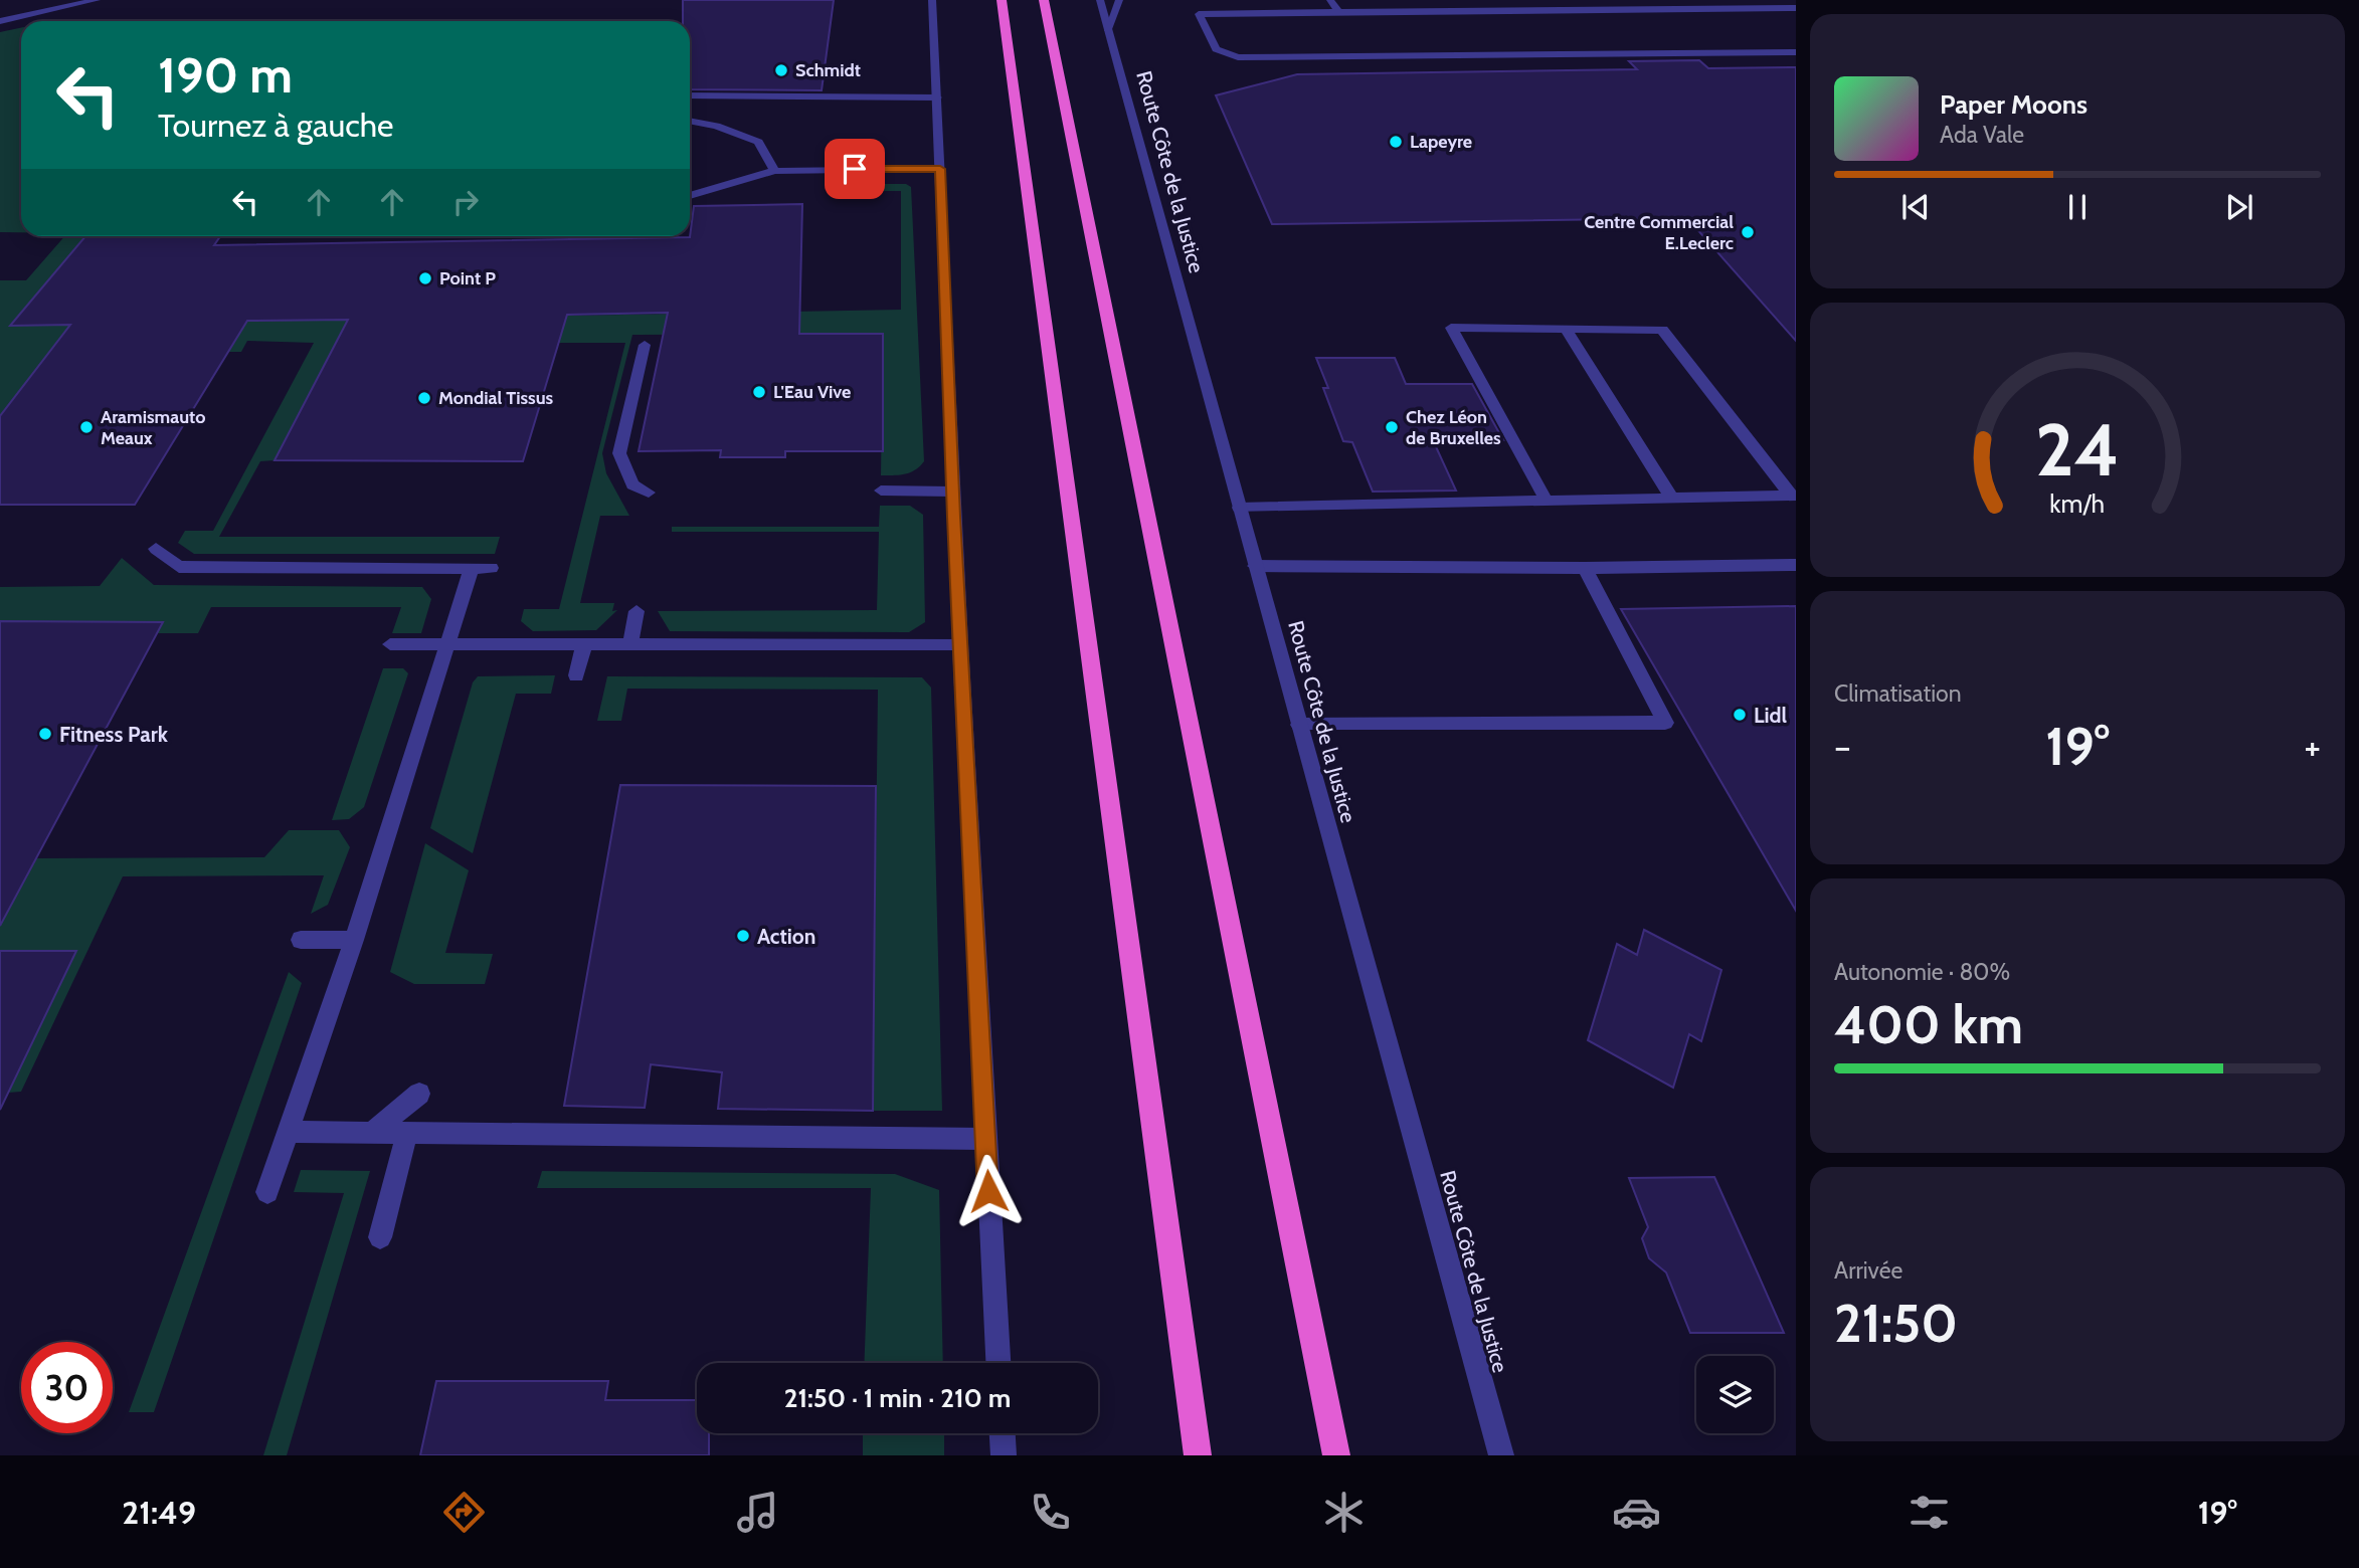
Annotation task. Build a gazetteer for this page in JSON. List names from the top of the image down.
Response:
{
  "streets": {
    "street": ["Route Côte de la Justice"]
  },
  "places": [
    "Schmidt",
    "Lapeyre",
    "Centre Commercial E.Leclerc",
    "Point P",
    "L'Eau Vive",
    "Mondial Tissus",
    "Aramismauto Meaux",
    "Chez Léon de Bruxelles",
    "Lidl",
    "Fitness Park",
    "Action"
  ],
  "page": {
    "turn": ["190 m", "Tournez à gauche"],
    "song": ["Paper Moons", "Ada Vale"],
    "tile": [
      "Climatisation",
      ["Autonomie · 80%", "400 km"],
      ["Arrivée", "21:50"]
    ],
    "heat": ["−", "19°", "+"],
    "limit": "30",
    "trip": "21:50 · 1 min · 210 m",
    "tabs": ["21:49", "19°"],
    "gauge": ["24", "km/h"]
  }
}
